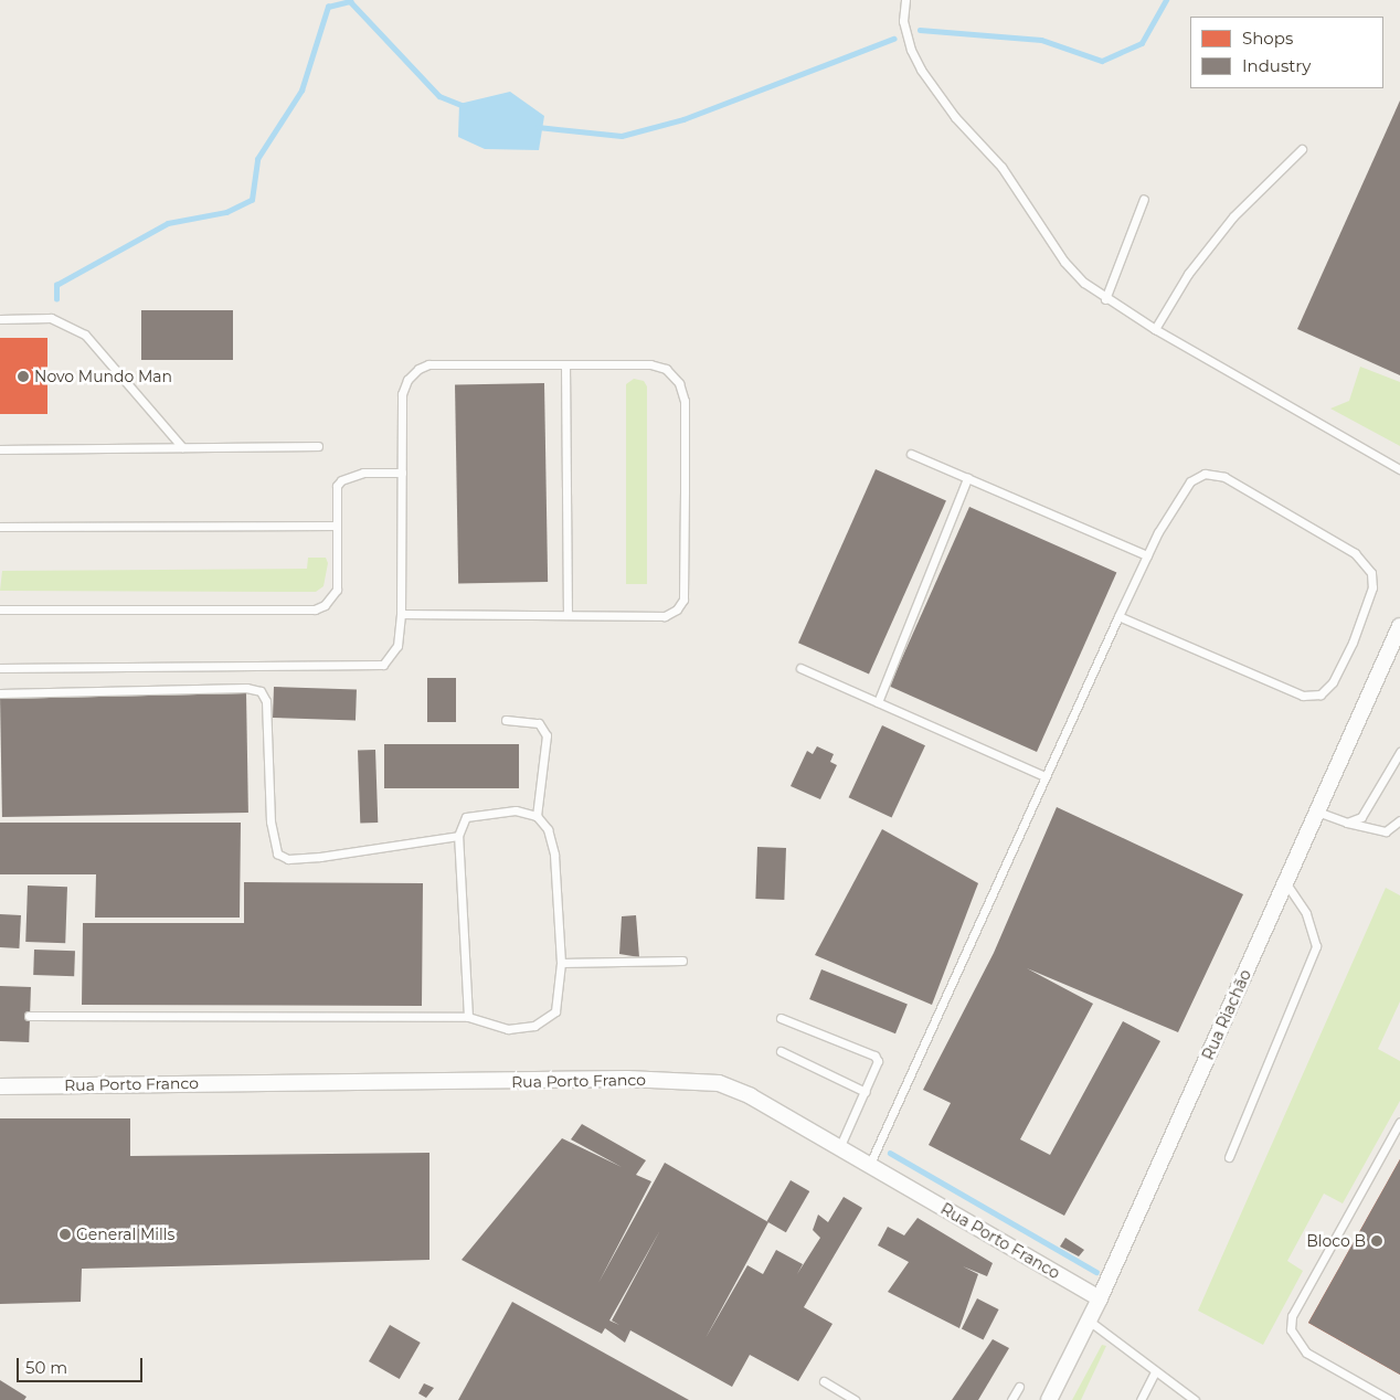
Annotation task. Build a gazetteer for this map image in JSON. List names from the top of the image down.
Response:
{
  "streets": {
    "street": ["Rua Riachão", "Rua Porto Franco"]
  },
  "crossings": [
    ["Rua Riachão", "Rua Porto Franco"]
  ],
  "places": ["Novo Mundo Man", "General Mills", "Bloco B"],
  "legend": ["Shops", "Industry"],
  "scale_bar": "50 m"
}
